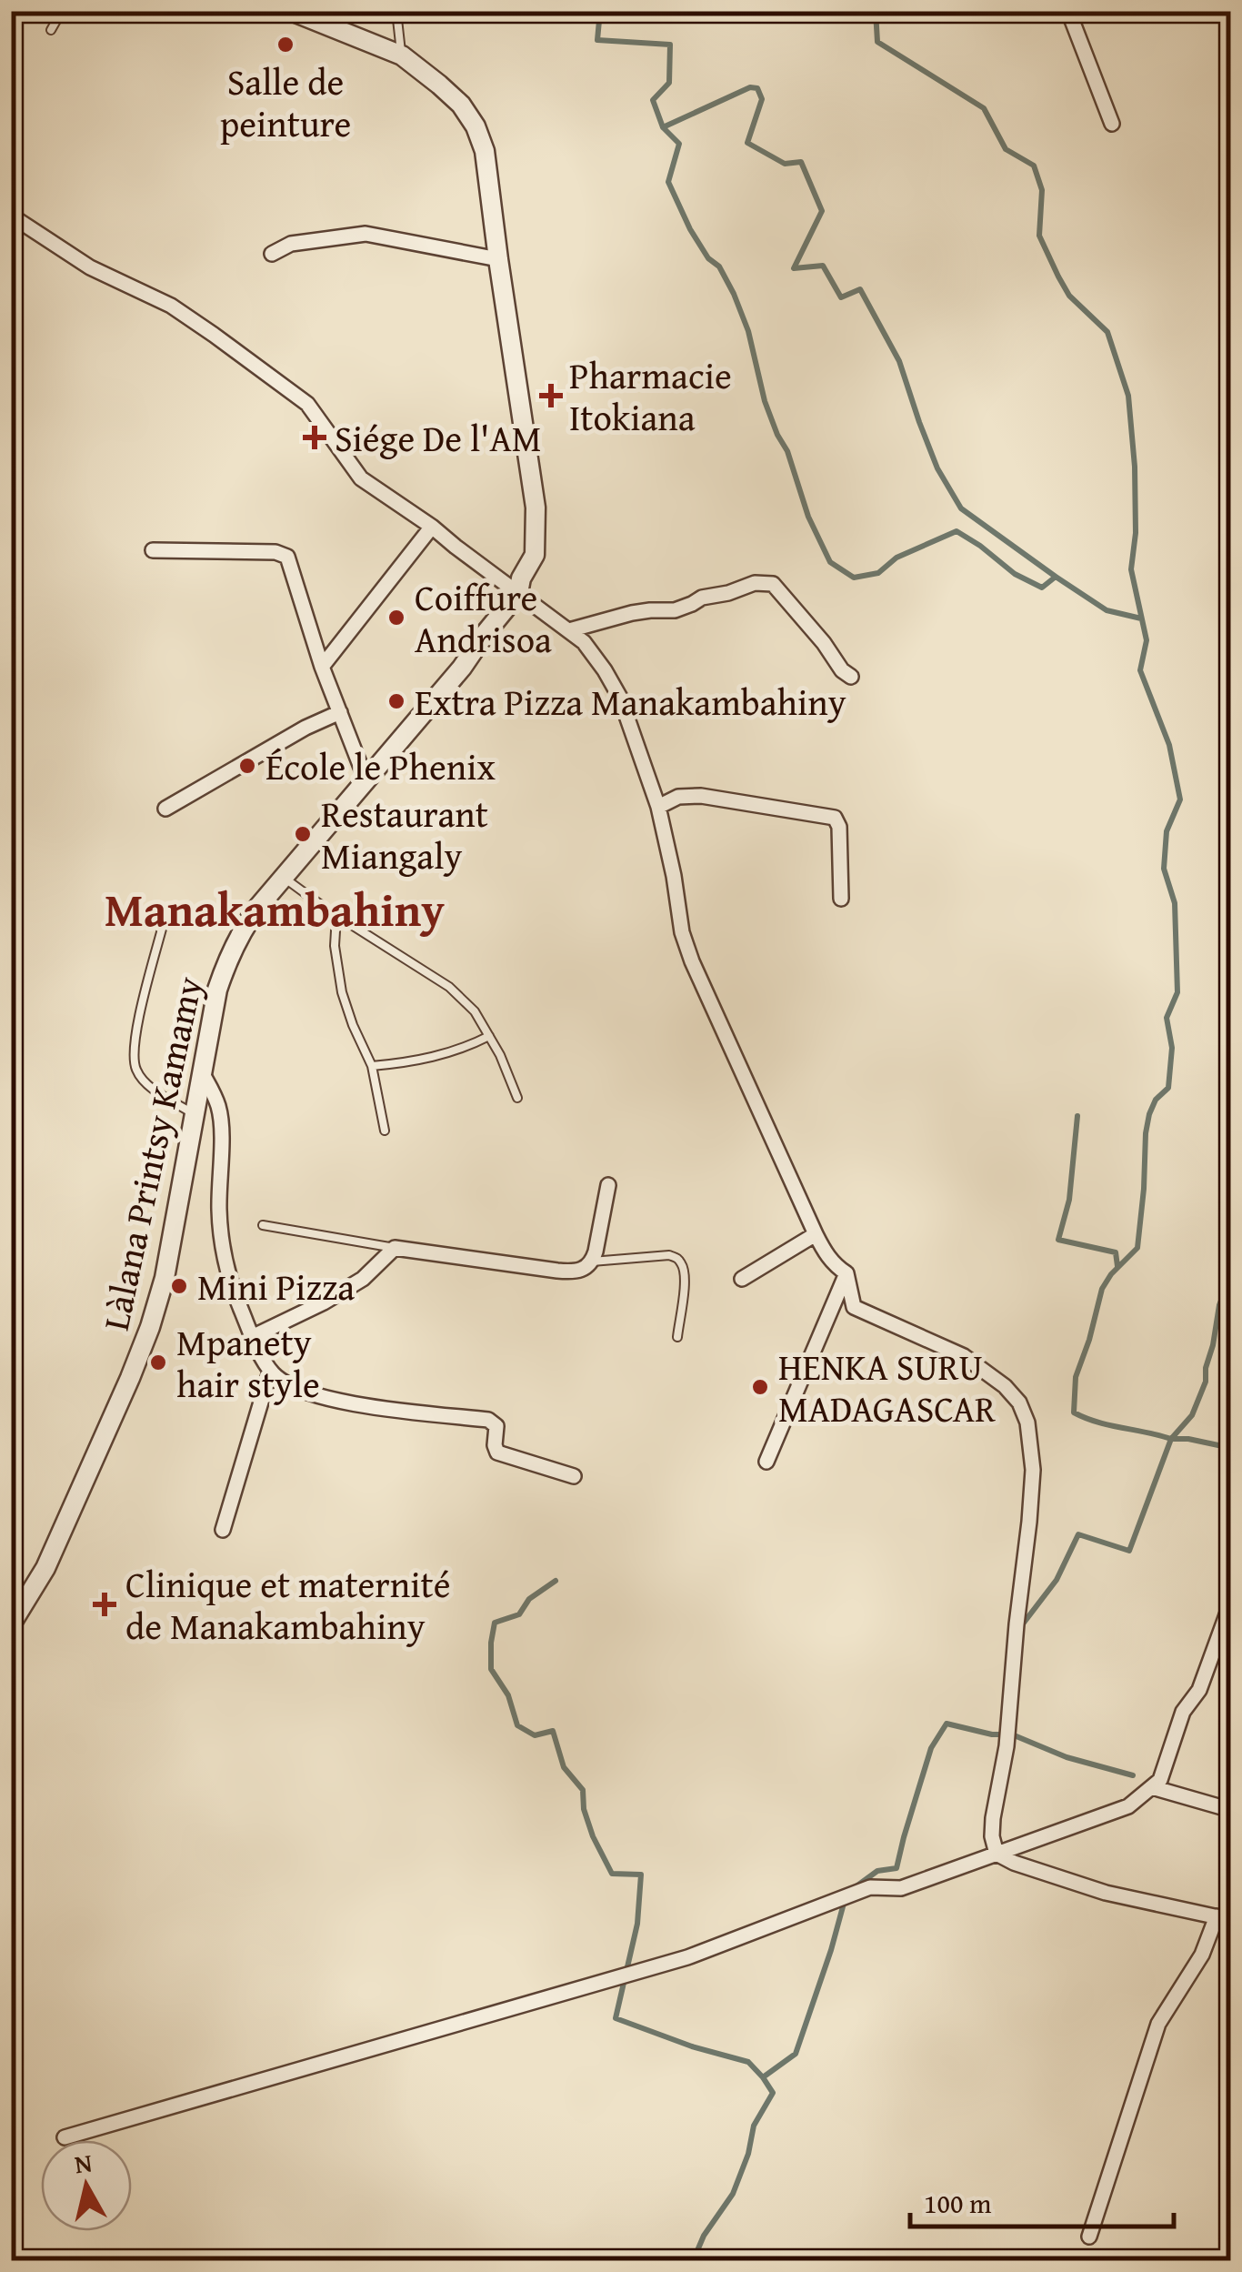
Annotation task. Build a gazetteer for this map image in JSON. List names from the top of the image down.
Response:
{
  "streets": {
    "street": ["Làlana Printsy Kamamy"]
  },
  "districts": ["Manakambahiny"],
  "places": {
    "other": [
      "Salle de peinture",
      "Coiffure Andrisoa",
      "Extra Pizza Manakambahiny",
      "École le Phenix",
      "Restaurant Miangaly",
      "Mini Pizza",
      "Mpanety hair style",
      "HENKA SURU MADAGASCAR"
    ],
    "health": ["Pharmacie Itokiana", "Siége De l'AM", "Clinique et maternité de Manakambahiny"]
  },
  "scale_bar": "100 m",
  "north": "top"
}
